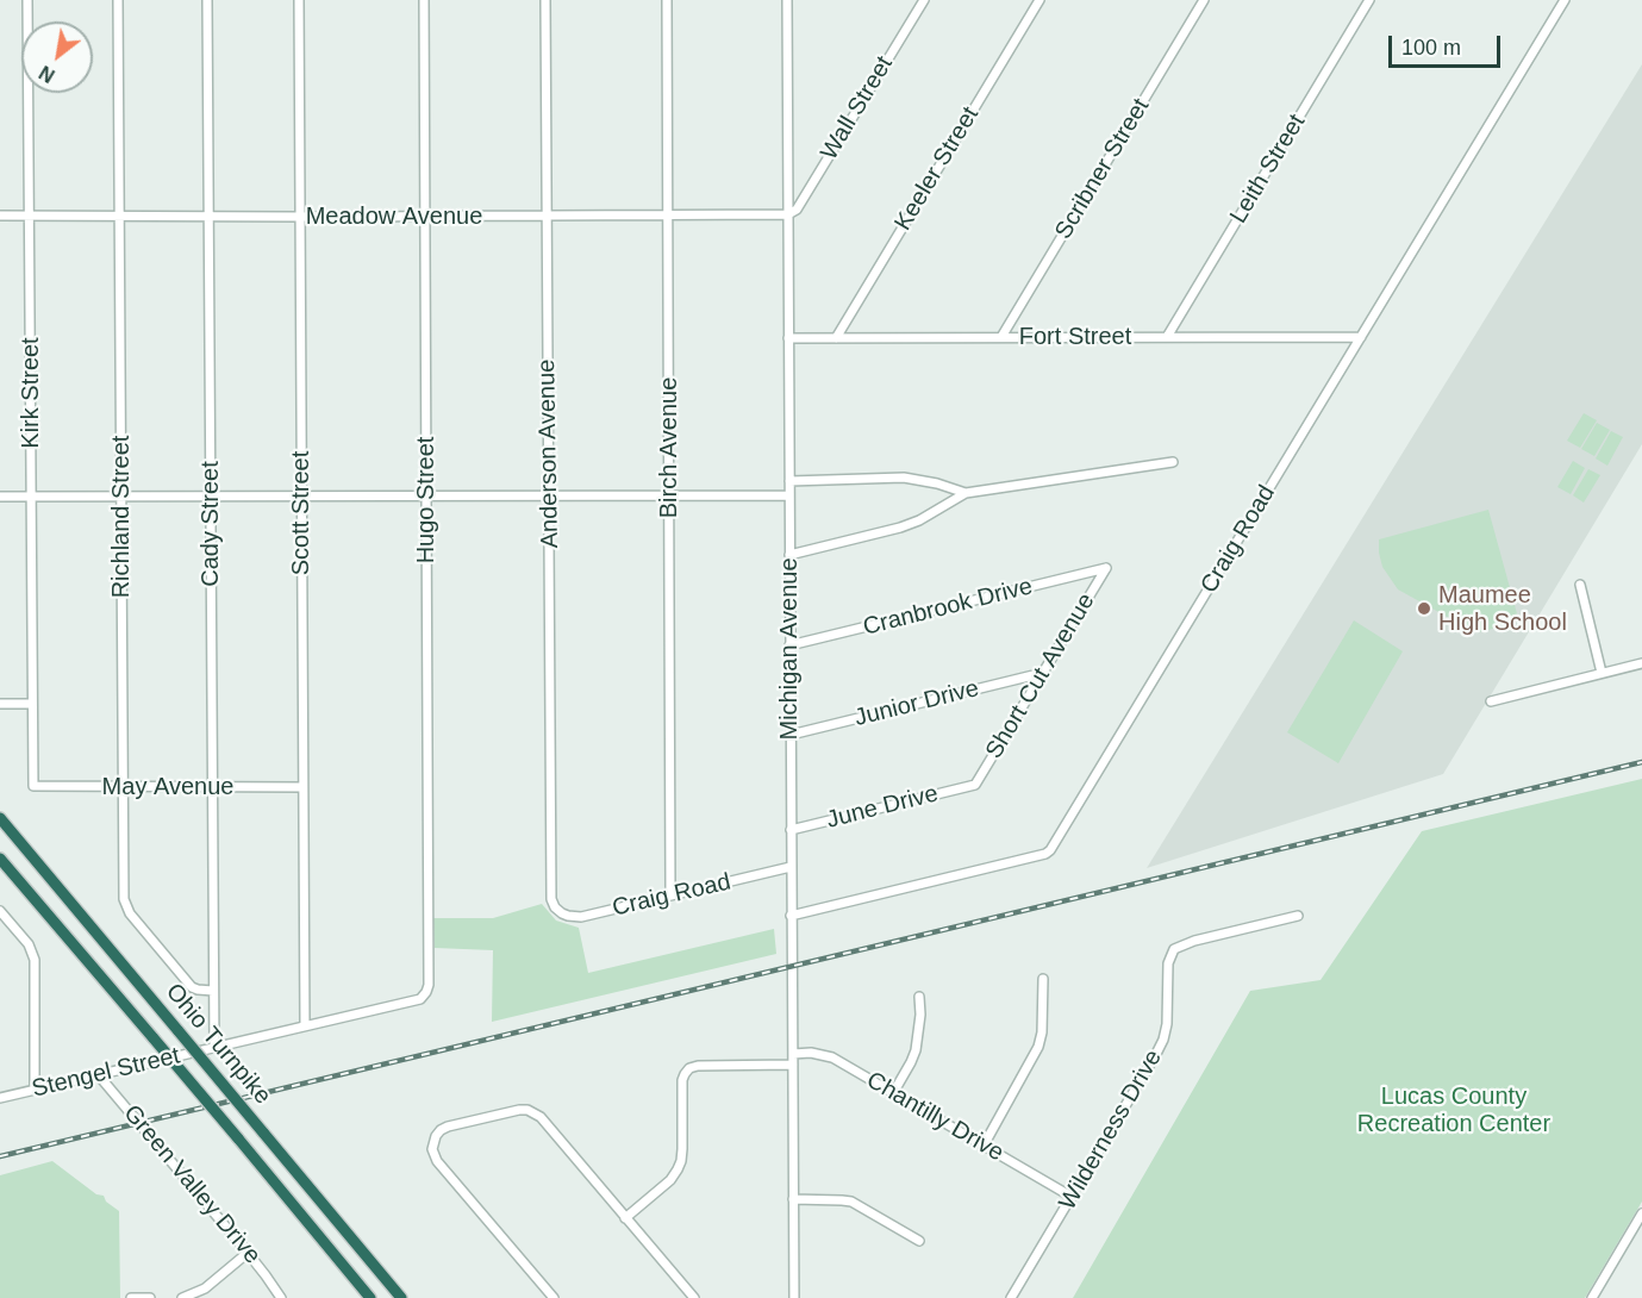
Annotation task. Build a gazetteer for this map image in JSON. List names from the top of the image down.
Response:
{
  "streets": {
    "highway": ["Ohio Turnpike"],
    "street": [
      "Wall Street",
      "Keeler Street",
      "Scribner Street",
      "Leith Street",
      "Meadow Avenue",
      "Fort Street",
      "Kirk Street",
      "Birch Avenue",
      "Anderson Avenue",
      "Hugo Street",
      "Scott Street",
      "Richland Street",
      "Cady Street",
      "Craig Road",
      "Cranbrook Drive",
      "Michigan Avenue",
      "Short Cut Avenue",
      "Junior Drive",
      "May Avenue",
      "June Drive",
      "Stengel Street",
      "Chantilly Drive",
      "Wilderness Drive",
      "Green Valley Drive"
    ]
  },
  "crossings": [
    ["Wall Street", "Meadow Avenue"],
    ["Wall Street", "Michigan Avenue"],
    ["Keeler Street", "Fort Street"],
    ["Scribner Street", "Fort Street"],
    ["Leith Street", "Fort Street"],
    ["Meadow Avenue", "Kirk Street"],
    ["Meadow Avenue", "Birch Avenue"],
    ["Meadow Avenue", "Anderson Avenue"],
    ["Meadow Avenue", "Hugo Street"],
    ["Meadow Avenue", "Scott Street"],
    ["Meadow Avenue", "Richland Street"],
    ["Meadow Avenue", "Cady Street"],
    ["Meadow Avenue", "Michigan Avenue"],
    ["Fort Street", "Craig Road"],
    ["Fort Street", "Michigan Avenue"],
    ["Kirk Street", "May Avenue"],
    ["Birch Avenue", "Craig Road"],
    ["Anderson Avenue", "Craig Road"],
    ["Hugo Street", "Stengel Street"],
    ["Scott Street", "May Avenue"],
    ["Scott Street", "Stengel Street"],
    ["Richland Street", "Cady Street"],
    ["Richland Street", "May Avenue"],
    ["Cady Street", "May Avenue"],
    ["Cady Street", "Stengel Street"],
    ["Craig Road", "Michigan Avenue"],
    ["Cranbrook Drive", "Michigan Avenue"],
    ["Cranbrook Drive", "Short Cut Avenue"],
    ["Michigan Avenue", "Junior Drive"],
    ["Michigan Avenue", "June Drive"],
    ["Michigan Avenue", "Chantilly Drive"],
    ["Short Cut Avenue", "Junior Drive"],
    ["Short Cut Avenue", "June Drive"],
    ["Stengel Street", "Green Valley Drive"],
    ["Chantilly Drive", "Wilderness Drive"]
  ],
  "parks": ["Lucas County Recreation Center"],
  "places": ["Maumee High School"],
  "scale_bar": "100 m",
  "north": "bottom left"
}
